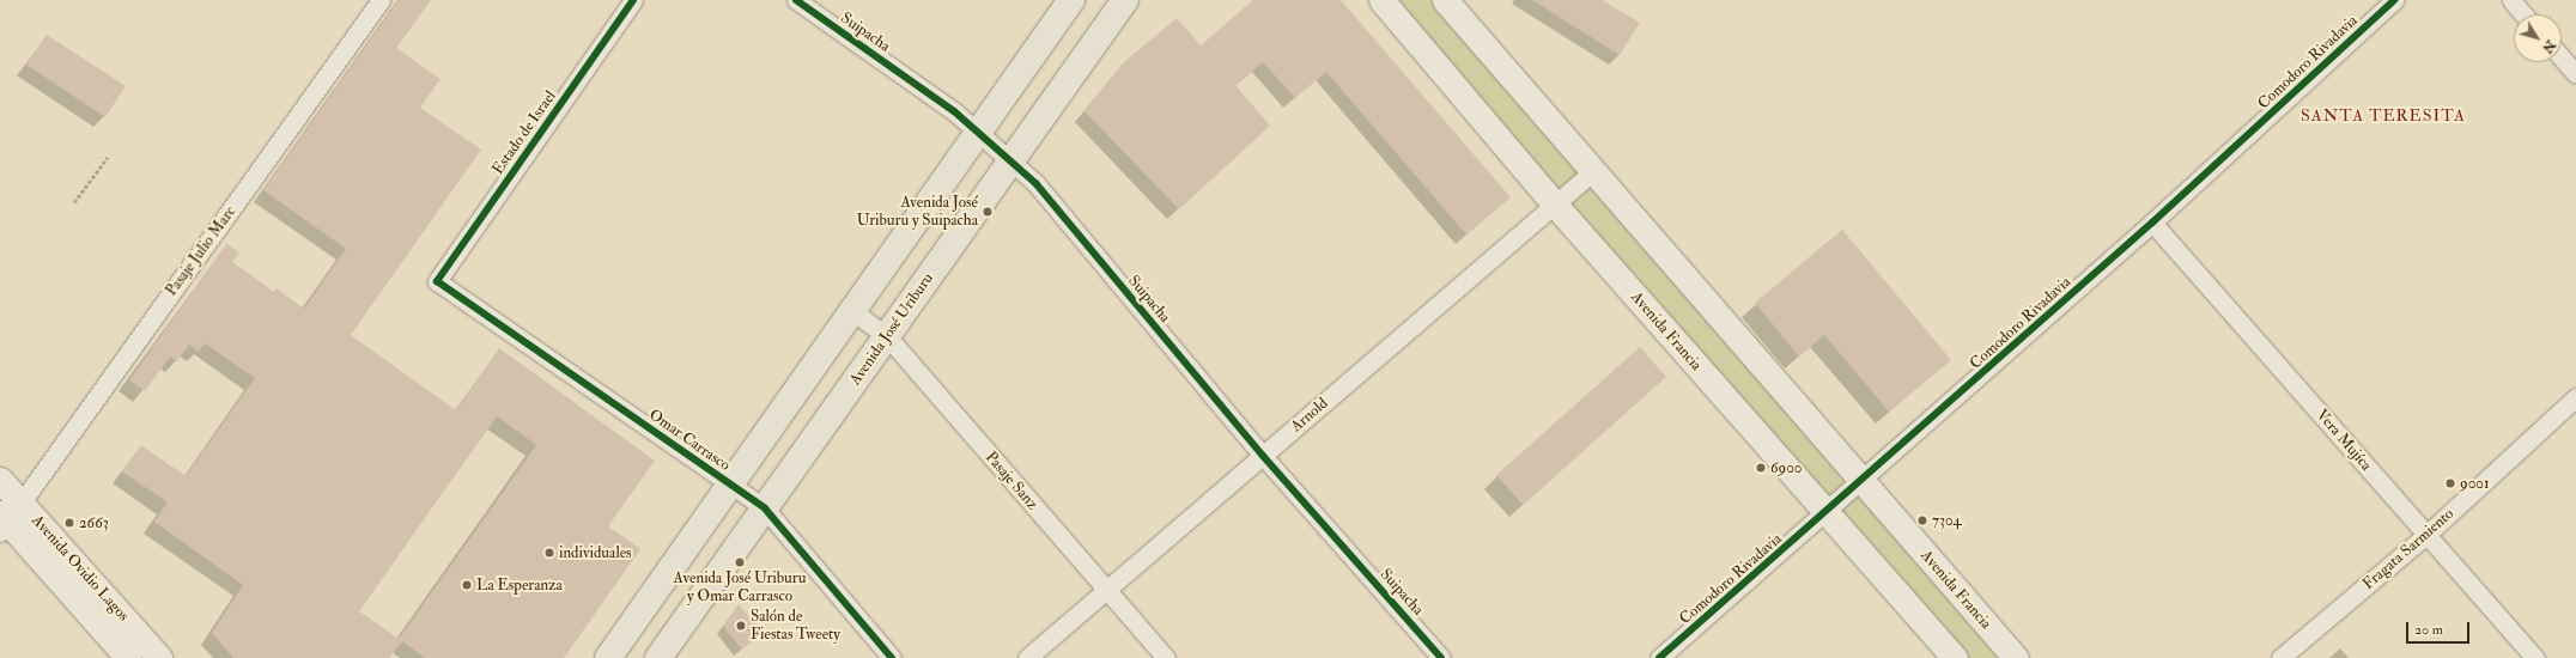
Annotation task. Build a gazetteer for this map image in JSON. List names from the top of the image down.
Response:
{
  "streets": {
    "main road": ["Avenida José Uriburu", "Avenida Francia", "Avenida Ovidio Lagos"],
    "street": [
      "Suipacha",
      "Comodoro Rivadavia",
      "Estado de Israel",
      "Pasaje Julio Marc",
      "Arnold",
      "Omar Carrasco",
      "Vera Mujíca",
      "Pasaje Sanz",
      "Fragata Sarmiento"
    ]
  },
  "crossings": [
    ["Suipacha", "Avenida José Uriburu"],
    ["Suipacha", "Arnold"],
    ["Comodoro Rivadavia", "Avenida Francia"],
    ["Comodoro Rivadavia", "Vera Mujíca"],
    ["Estado de Israel", "Omar Carrasco"],
    ["Pasaje Julio Marc", "Avenida Ovidio Lagos"],
    ["Avenida José Uriburu", "Omar Carrasco"],
    ["Avenida José Uriburu", "Pasaje Sanz"],
    ["Avenida Francia", "Arnold"],
    ["Arnold", "Pasaje Sanz"],
    ["Vera Mujíca", "Fragata Sarmiento"]
  ],
  "districts": ["SANTA TERESITA"],
  "places": [
    "Avenida José Uriburu y Suipacha",
    "6900",
    "9001",
    "7304",
    "2663",
    "individuales",
    "Avenida José Uriburu y Omar Carrasco",
    "La Esperanza",
    "Salón de Fiestas Tweety"
  ],
  "scale_bar": "20 m",
  "north": "bottom right"
}
